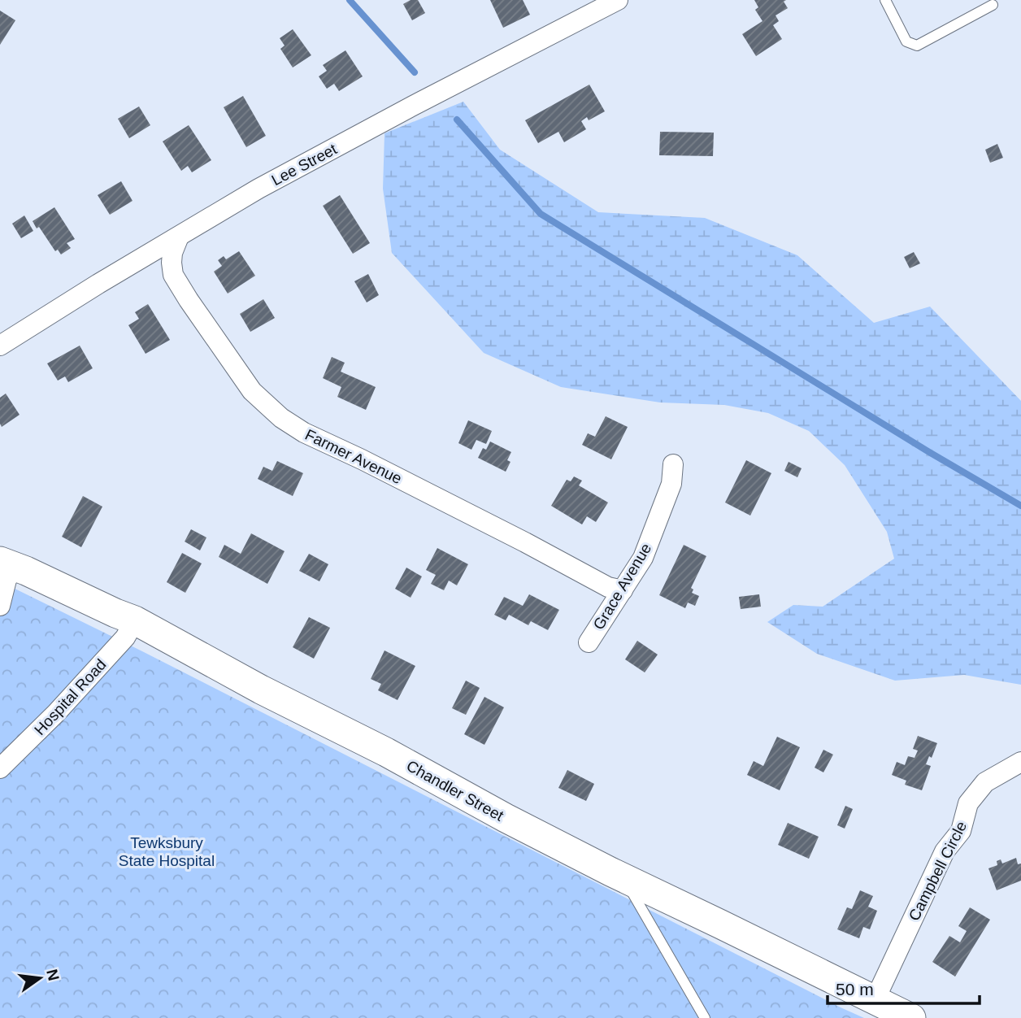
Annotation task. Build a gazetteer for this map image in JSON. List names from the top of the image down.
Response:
{
  "streets": {
    "street": [
      "Lee Street",
      "Farmer Avenue",
      "Grace Avenue",
      "Hospital Road",
      "Chandler Street",
      "Campbell Circle"
    ]
  },
  "crossings": [
    ["Lee Street", "Farmer Avenue"],
    ["Farmer Avenue", "Grace Avenue"],
    ["Hospital Road", "Chandler Street"],
    ["Chandler Street", "Campbell Circle"]
  ],
  "parks": ["Tewksbury State Hospital"],
  "scale_bar": "50 m",
  "north": "right"
}
